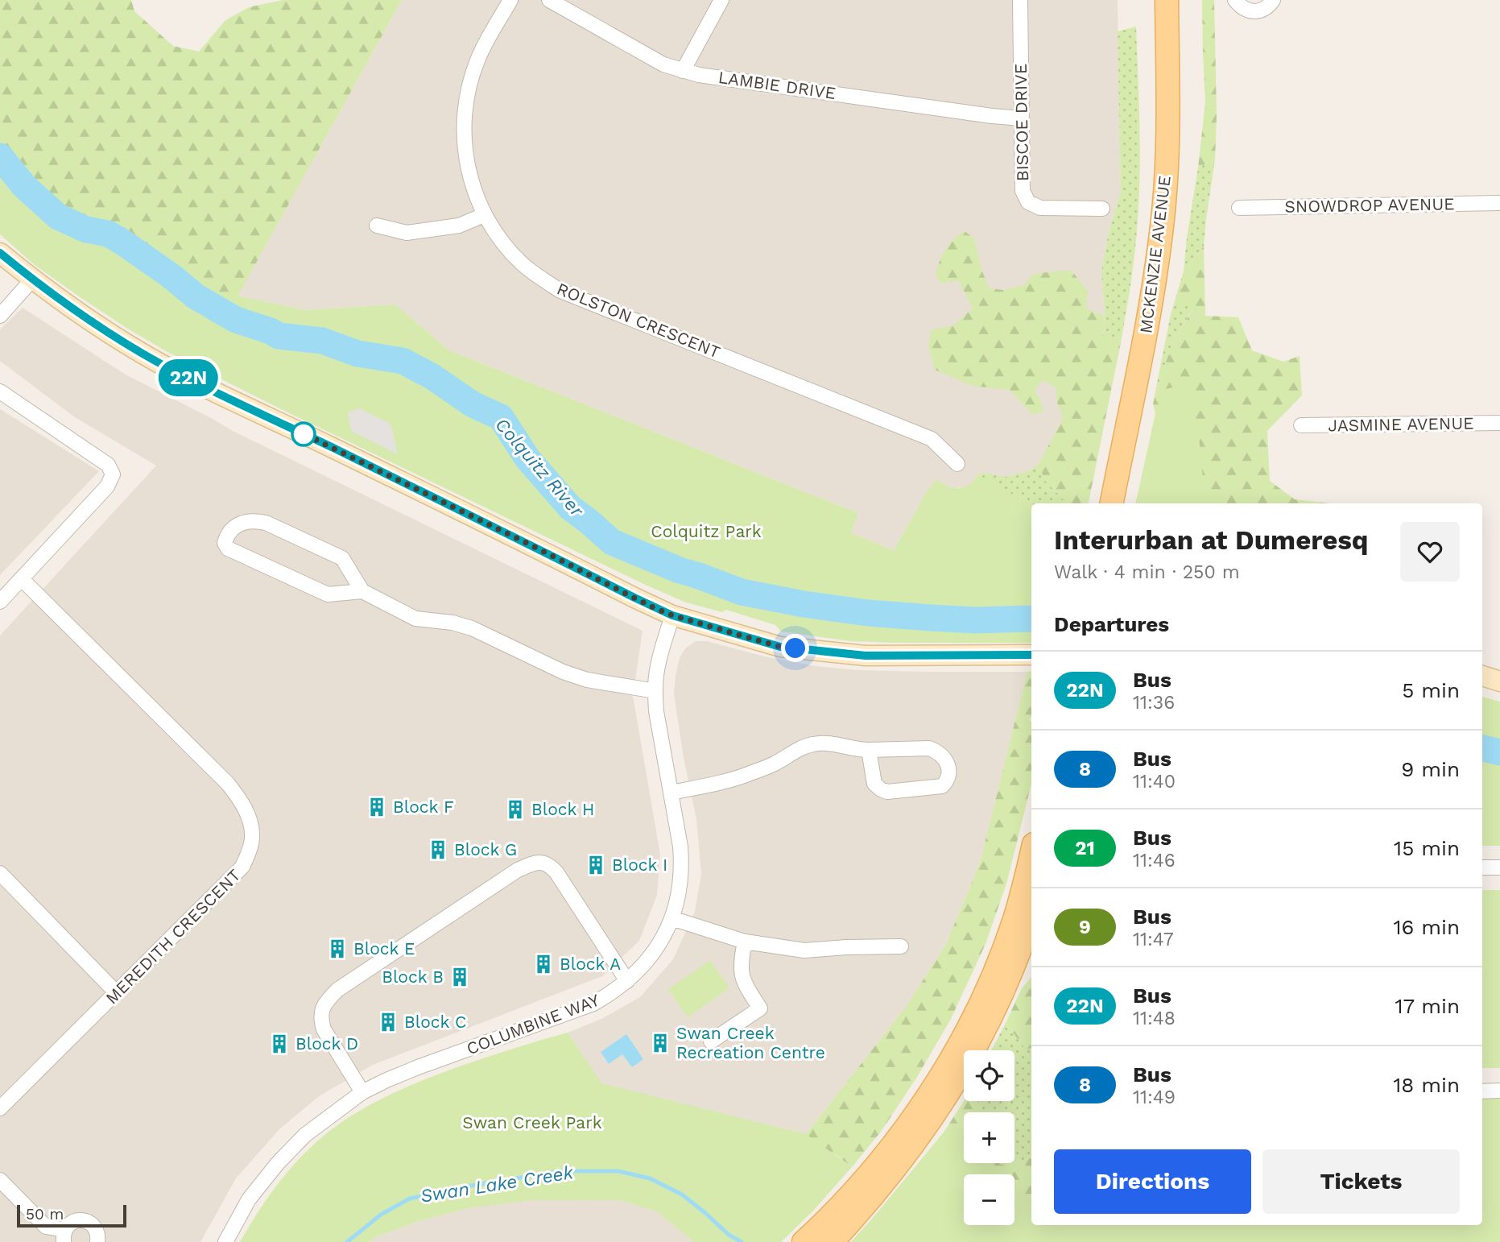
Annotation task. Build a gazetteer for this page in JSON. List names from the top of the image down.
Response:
{
  "streets": {
    "main road": ["MCKENZIE AVENUE"],
    "street": [
      "LAMBIE DRIVE",
      "BISCOE DRIVE",
      "SNOWDROP AVENUE",
      "ROLSTON CRESCENT",
      "JASMINE AVENUE",
      "MEREDITH CRESCENT",
      "COLUMBINE WAY"
    ]
  },
  "crossings": [
    ["LAMBIE DRIVE", "BISCOE DRIVE"]
  ],
  "water": ["Colquitz River", "Swan Lake Creek"],
  "parks": ["Colquitz Park", "Swan Creek Park"],
  "places": {
    "building": [
      "Block F",
      "Block H",
      "Block G",
      "Block I",
      "Block E",
      "Block A",
      "Block B",
      "Block C",
      "Swan Creek Recreation Centre",
      "Block D"
    ]
  },
  "lines": ["bus line 22N"],
  "scale_bar": "50 m",
  "page": {
    "on_map": "22N",
    "heading": [
      ["Interurban at Dumeresq", "Walk · 4 min · 250 m"],
      "Departures"
    ],
    "list": [
      {
        "mark": "22N",
        "name": "Bus",
        "note": "11:36",
        "value": "5 min"
      },
      {
        "mark": "8",
        "name": "Bus",
        "note": "11:40",
        "value": "9 min"
      },
      {
        "mark": "21",
        "name": "Bus",
        "note": "11:46",
        "value": "15 min"
      },
      {
        "mark": "9",
        "name": "Bus",
        "note": "11:47",
        "value": "16 min"
      },
      {
        "mark": "22N",
        "name": "Bus",
        "note": "11:48",
        "value": "17 min"
      },
      {
        "mark": "8",
        "name": "Bus",
        "note": "11:49",
        "value": "18 min"
      }
    ],
    "map_buttons": ["+", "−"],
    "buttons": ["Directions", "Tickets"],
    "scale": "50 m"
  }
}
